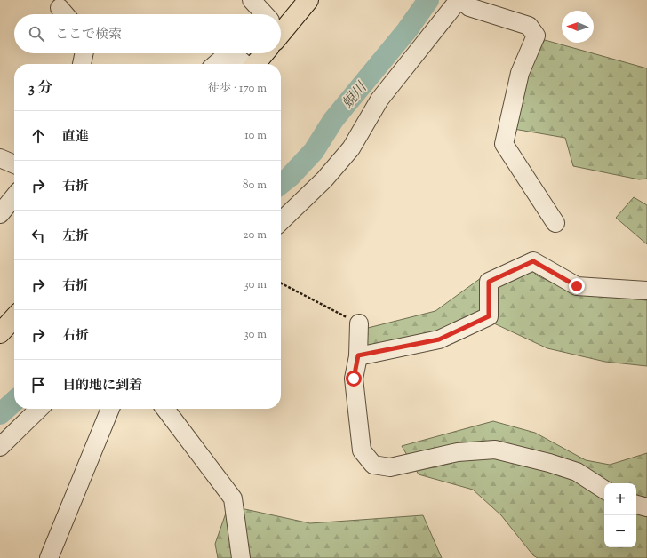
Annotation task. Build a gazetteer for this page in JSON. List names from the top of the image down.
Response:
{
  "water": ["蜆川"],
  "north": "left",
  "page": {
    "search": "ここで検索",
    "heading": ["3 分", "徒歩 · 170 m"],
    "list": [
      ["直進", "10 m"],
      ["右折", "80 m"],
      ["左折", "20 m"],
      ["右折", "30 m"],
      ["右折", "30 m"],
      "目的地に到着"
    ],
    "map_buttons": ["+", "−"]
  }
}
